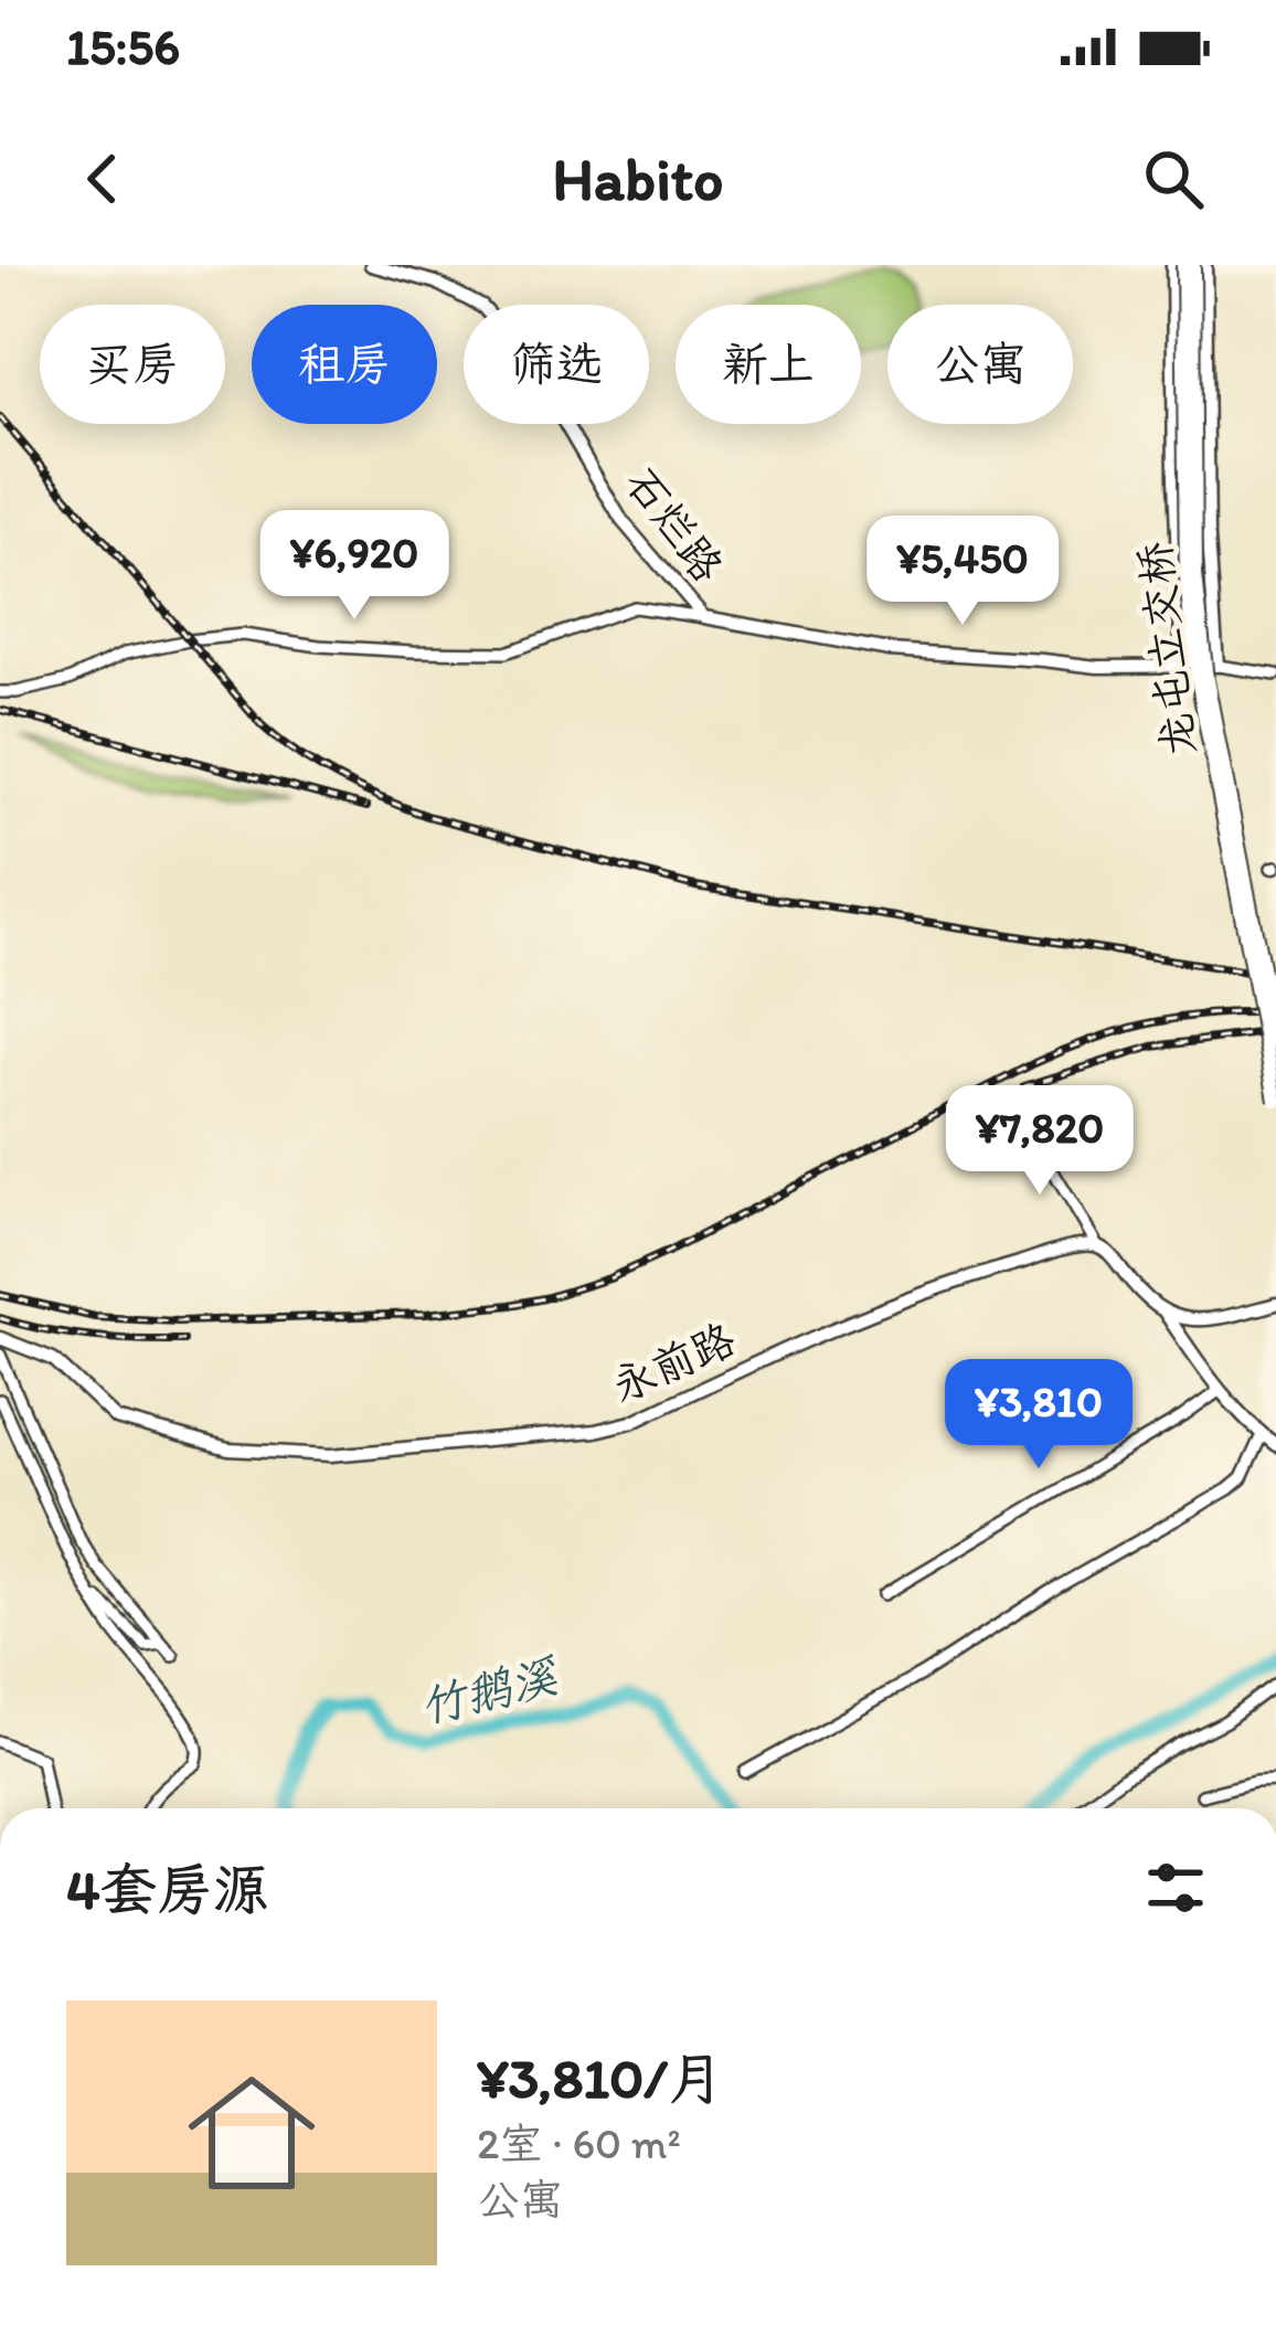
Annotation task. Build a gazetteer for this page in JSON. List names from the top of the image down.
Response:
{
  "streets": {
    "main road": ["龙屯立交桥"],
    "street": ["石烂路", "永前路"]
  },
  "water": ["竹鹅溪"],
  "page": {
    "status": "15:56",
    "header": "Habito",
    "chip": [
      "买房",
      "租房",
      "筛选",
      "新上",
      "公寓"
    ],
    "price": [
      "¥6,920",
      "¥5,450",
      "¥7,820",
      "¥3,810"
    ],
    "heading": "4套房源",
    "list": [
      {
        "name": "¥3,810/月",
        "note": "2室 · 60 m² · 公寓"
      }
    ]
  }
}
